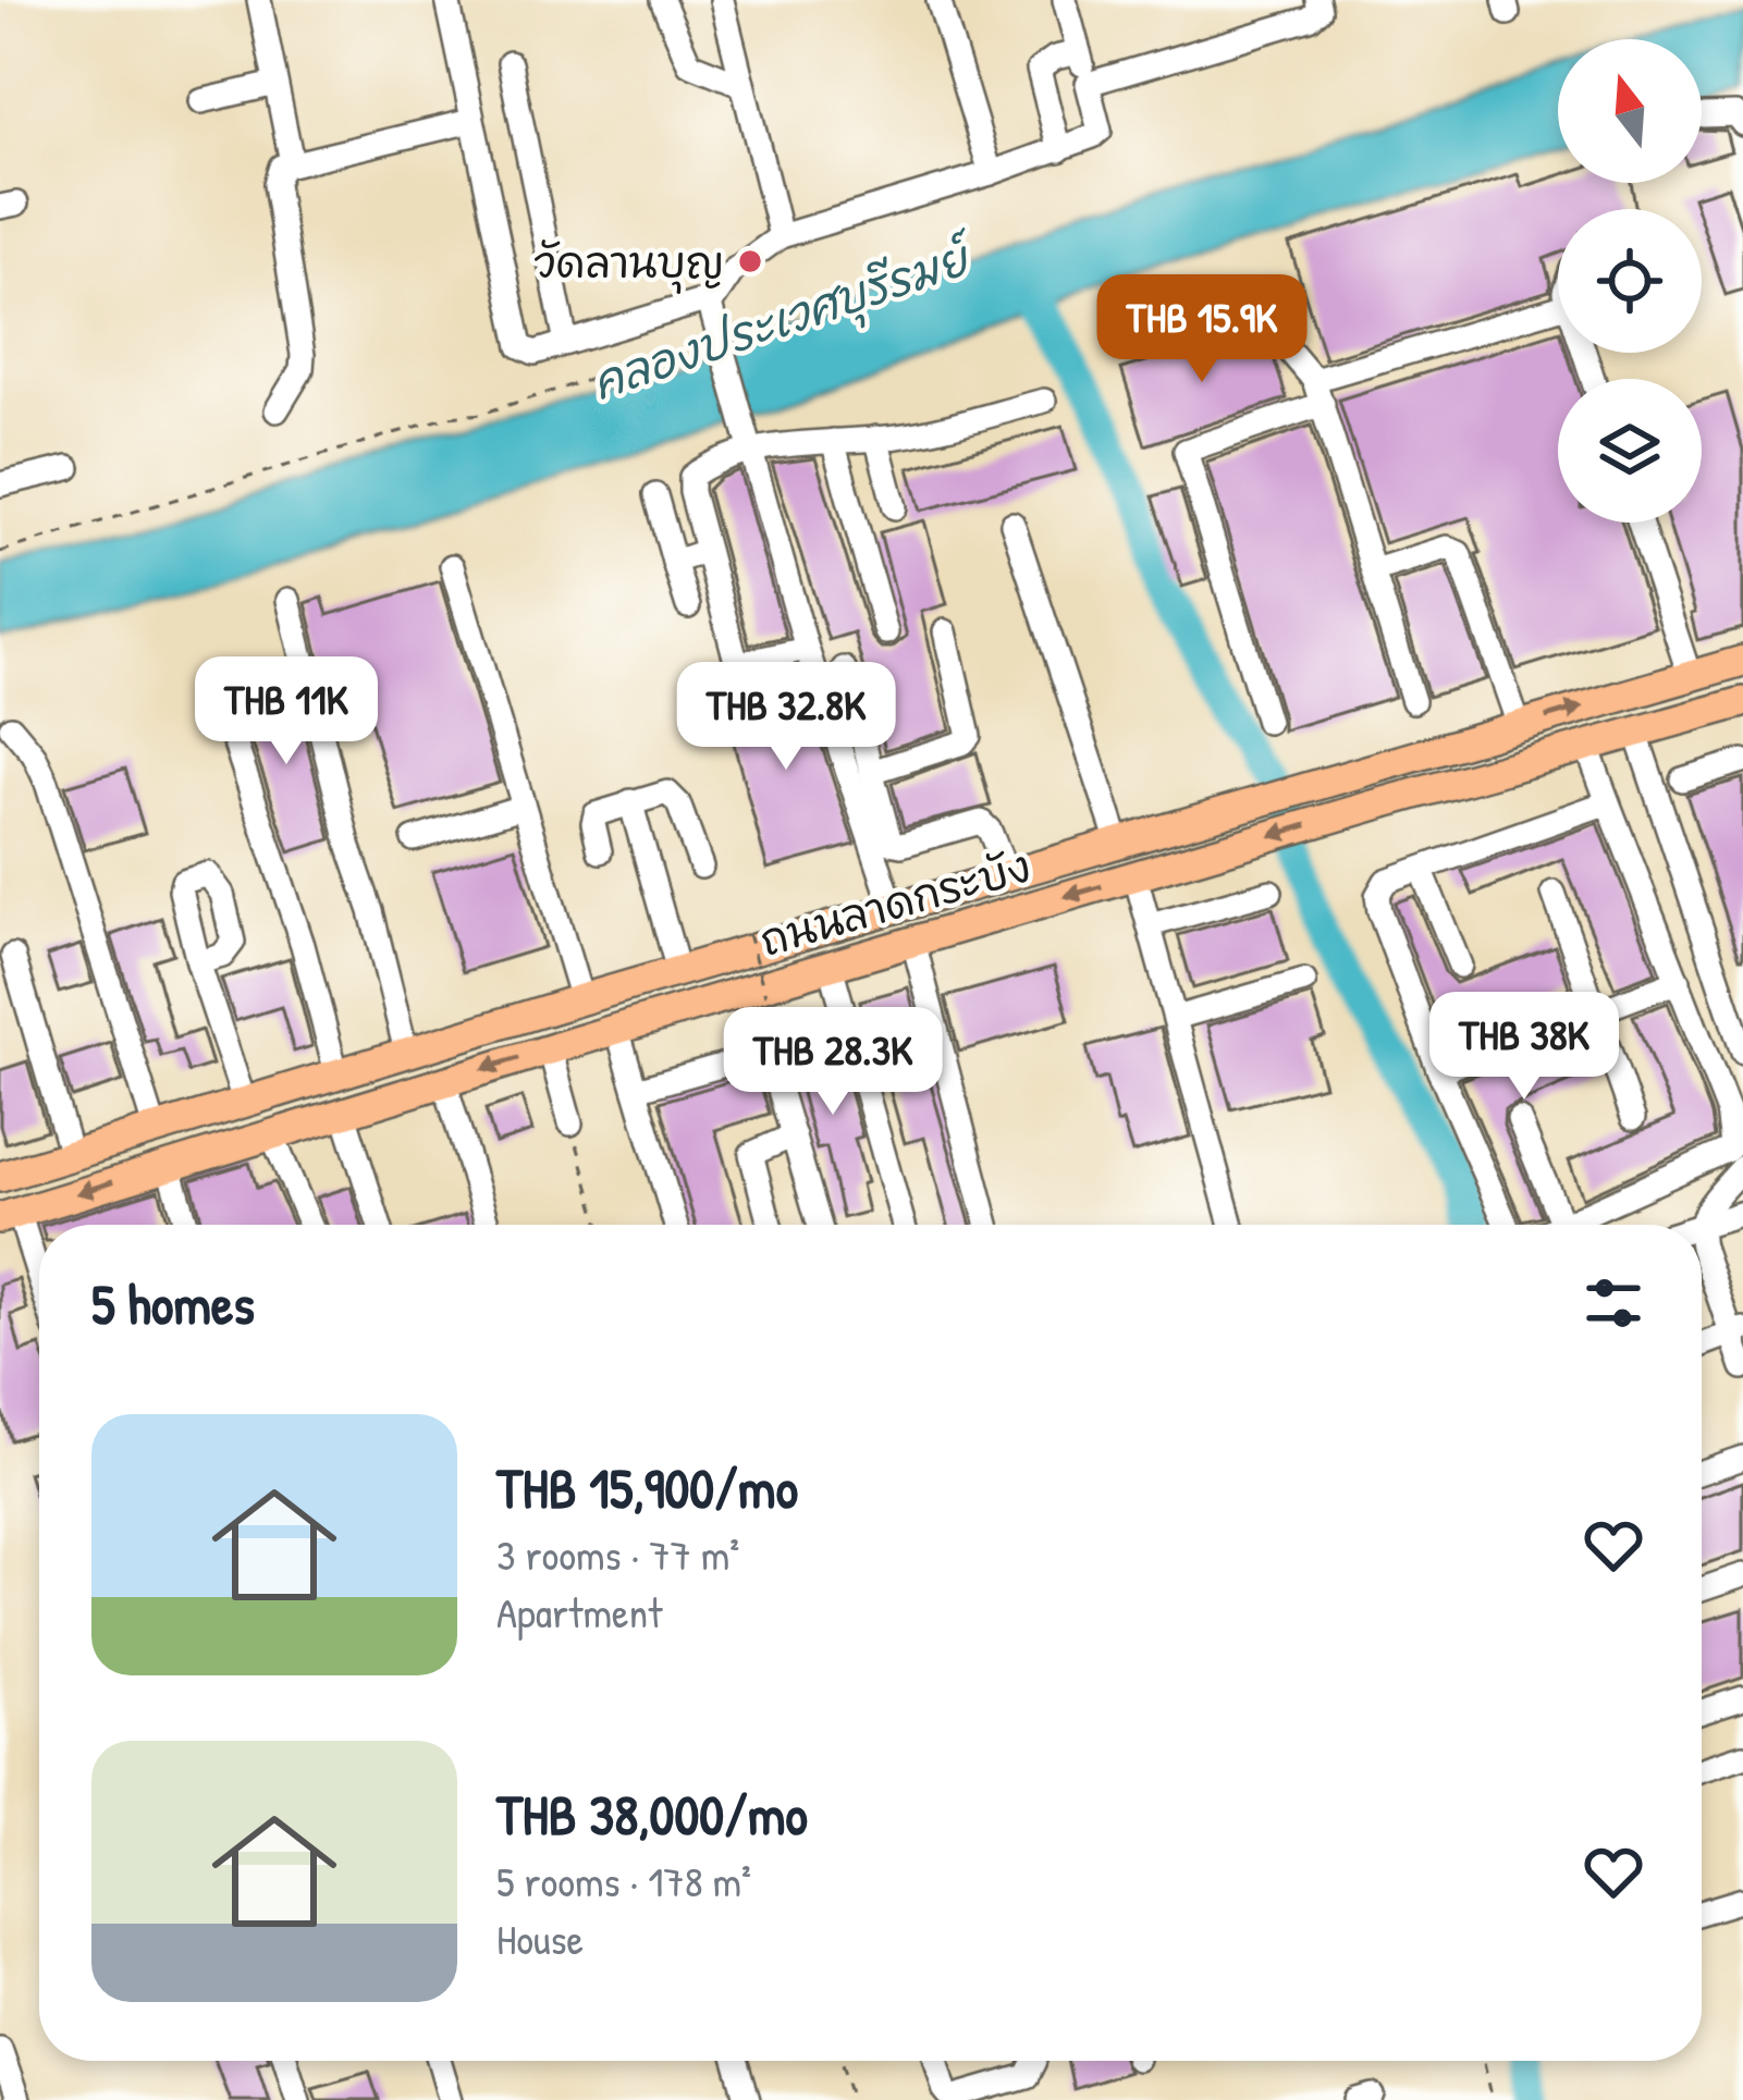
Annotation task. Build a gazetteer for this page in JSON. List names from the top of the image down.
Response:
{
  "streets": {
    "main road": ["ถนนลาดกระบัง"]
  },
  "water": ["คลองประเวศบุรีรมย์"],
  "places": ["วัดลานบุญ"],
  "north": "top",
  "page": {
    "price": [
      "THB 15.9K",
      "THB 11K",
      "THB 32.8K",
      "THB 38K",
      "THB 28.3K"
    ],
    "heading": "5 homes",
    "list": [
      {
        "name": "THB 15,900/mo",
        "note": "3 rooms · 77 m² · Apartment"
      },
      {
        "name": "THB 38,000/mo",
        "note": "5 rooms · 178 m² · House"
      }
    ]
  }
}
